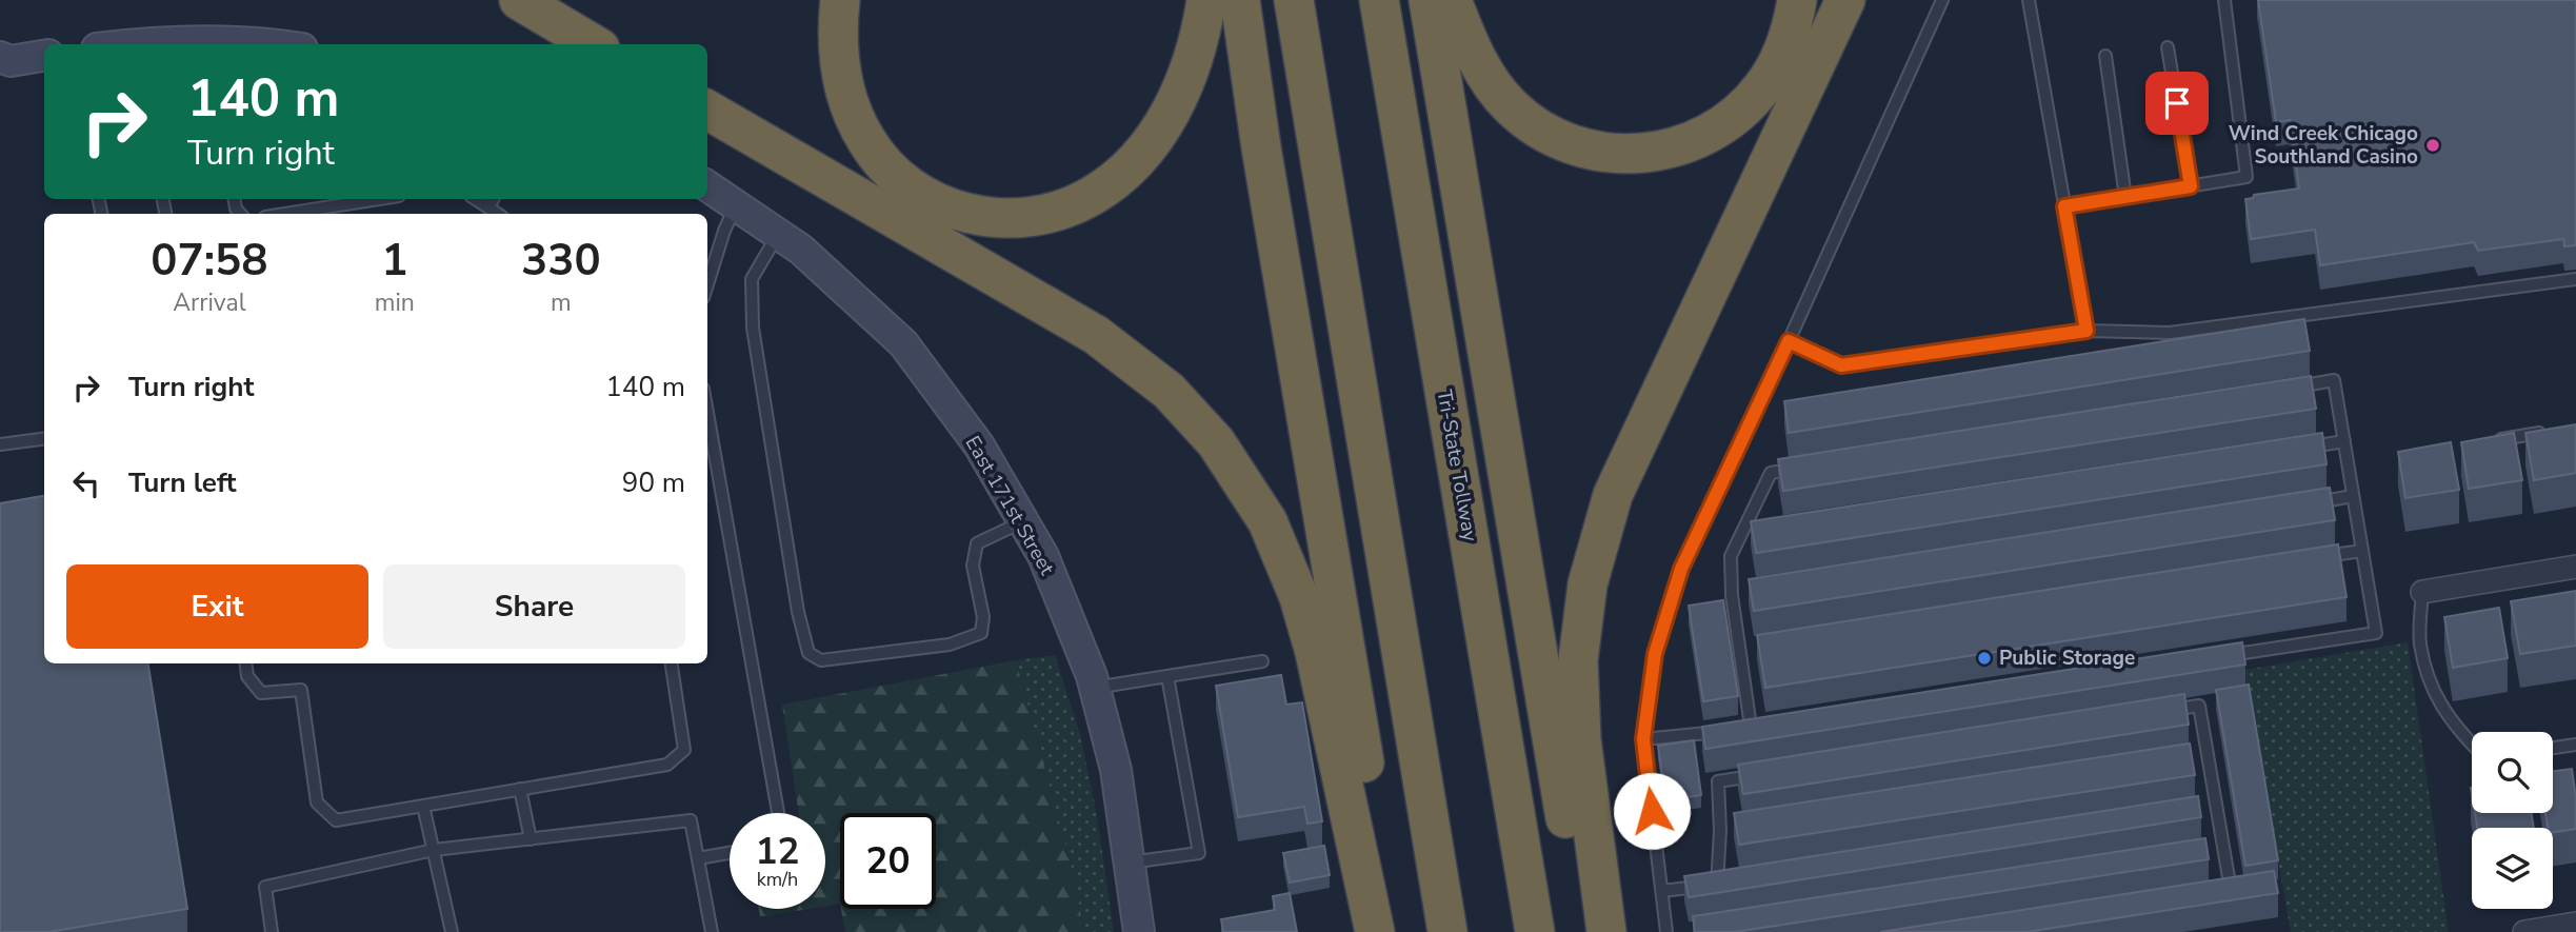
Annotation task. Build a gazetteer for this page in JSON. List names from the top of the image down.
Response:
{
  "streets": {
    "highway": ["Tri-State Tollway"],
    "street": ["East 171st Street"]
  },
  "places": ["Wind Creek Chicago Southland Casino", "Public Storage"],
  "page": {
    "turn": ["140 m", "Turn right"],
    "eta": [
      "07:58",
      "Arrival",
      "1",
      "min",
      "330",
      "m"
    ],
    "list": [
      {
        "name": "Turn right",
        "value": "140 m"
      },
      {
        "name": "Turn left",
        "value": "90 m"
      }
    ],
    "buttons": ["Exit", "Share"],
    "speed": "12 km/h",
    "limit": "20"
  }
}
